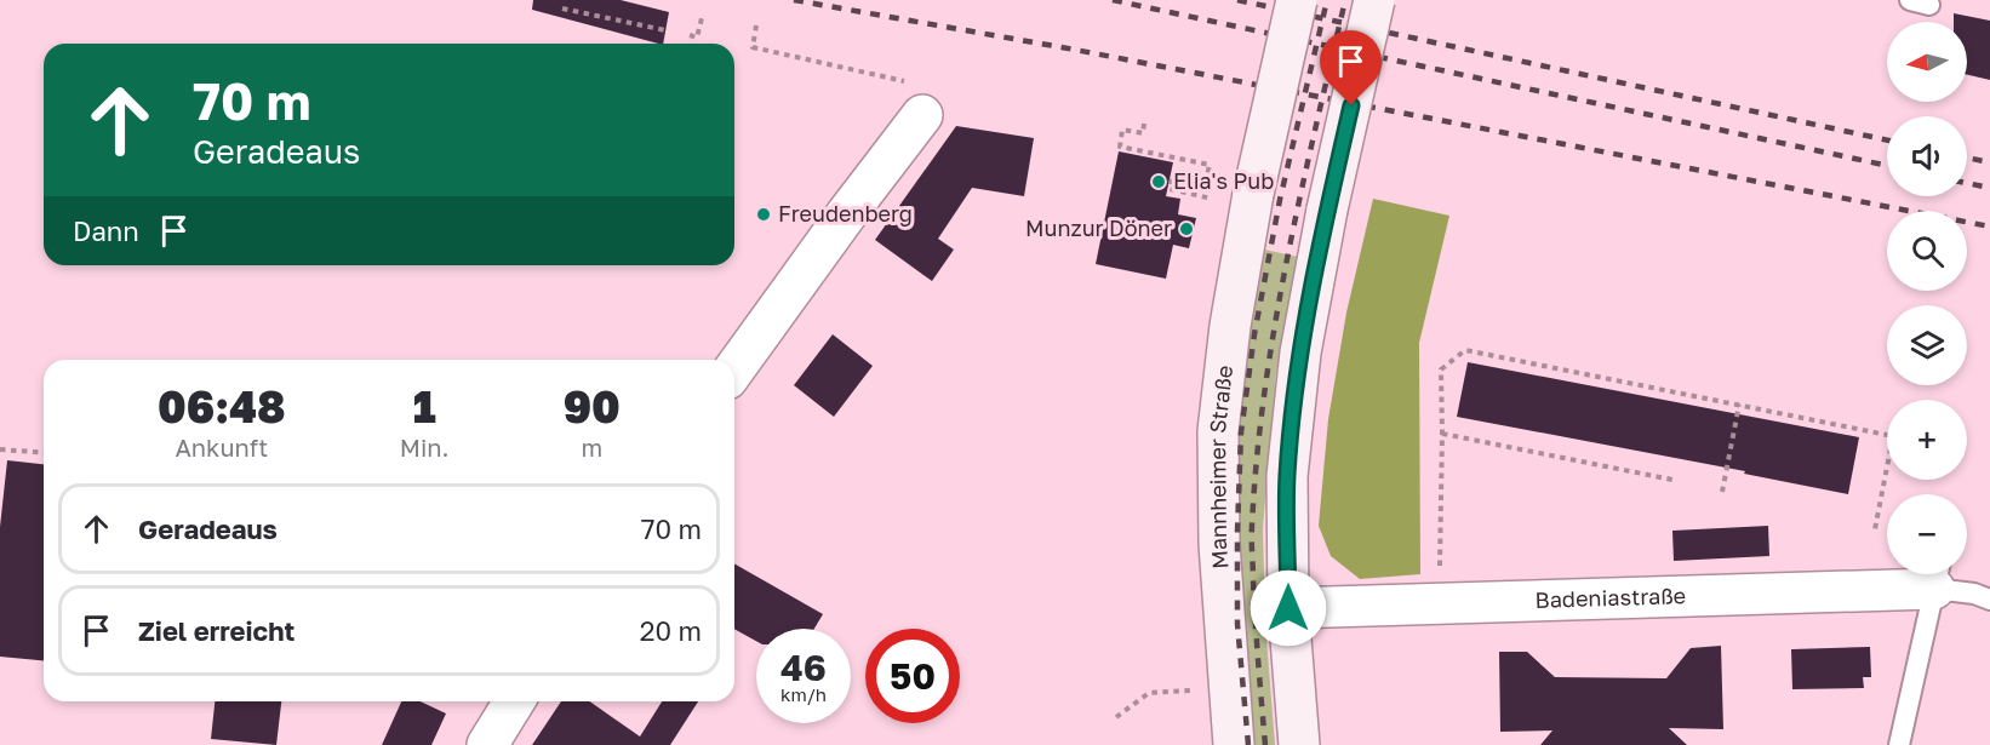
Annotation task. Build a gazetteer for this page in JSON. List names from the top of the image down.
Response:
{
  "streets": {
    "main road": ["Mannheimer Straße"],
    "street": ["Badeniastraße"]
  },
  "places": ["Elia's Pub", "Freudenberg", "Munzur Döner"],
  "north": "left",
  "page": {
    "map_buttons": ["+", "−"],
    "turn": ["70 m", "Geradeaus"],
    "then": "Dann",
    "eta": [
      "06:48",
      "Ankunft",
      "1",
      "Min.",
      "90",
      "m"
    ],
    "list": [
      {
        "name": "Geradeaus",
        "value": "70 m"
      },
      {
        "name": "Ziel erreicht",
        "value": "20 m"
      }
    ],
    "speed": "46 km/h",
    "limit": "50"
  }
}
